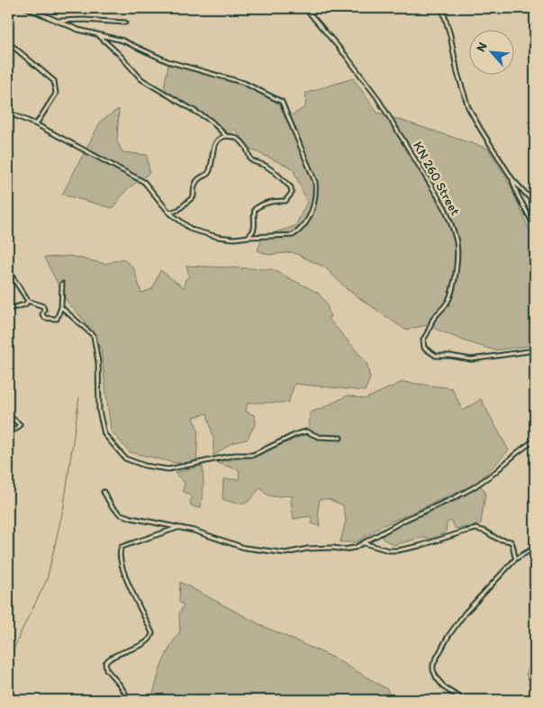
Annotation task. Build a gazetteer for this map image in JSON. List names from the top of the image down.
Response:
{
  "streets": {
    "street": ["KN 260 Street"]
  },
  "north": "top left"
}
